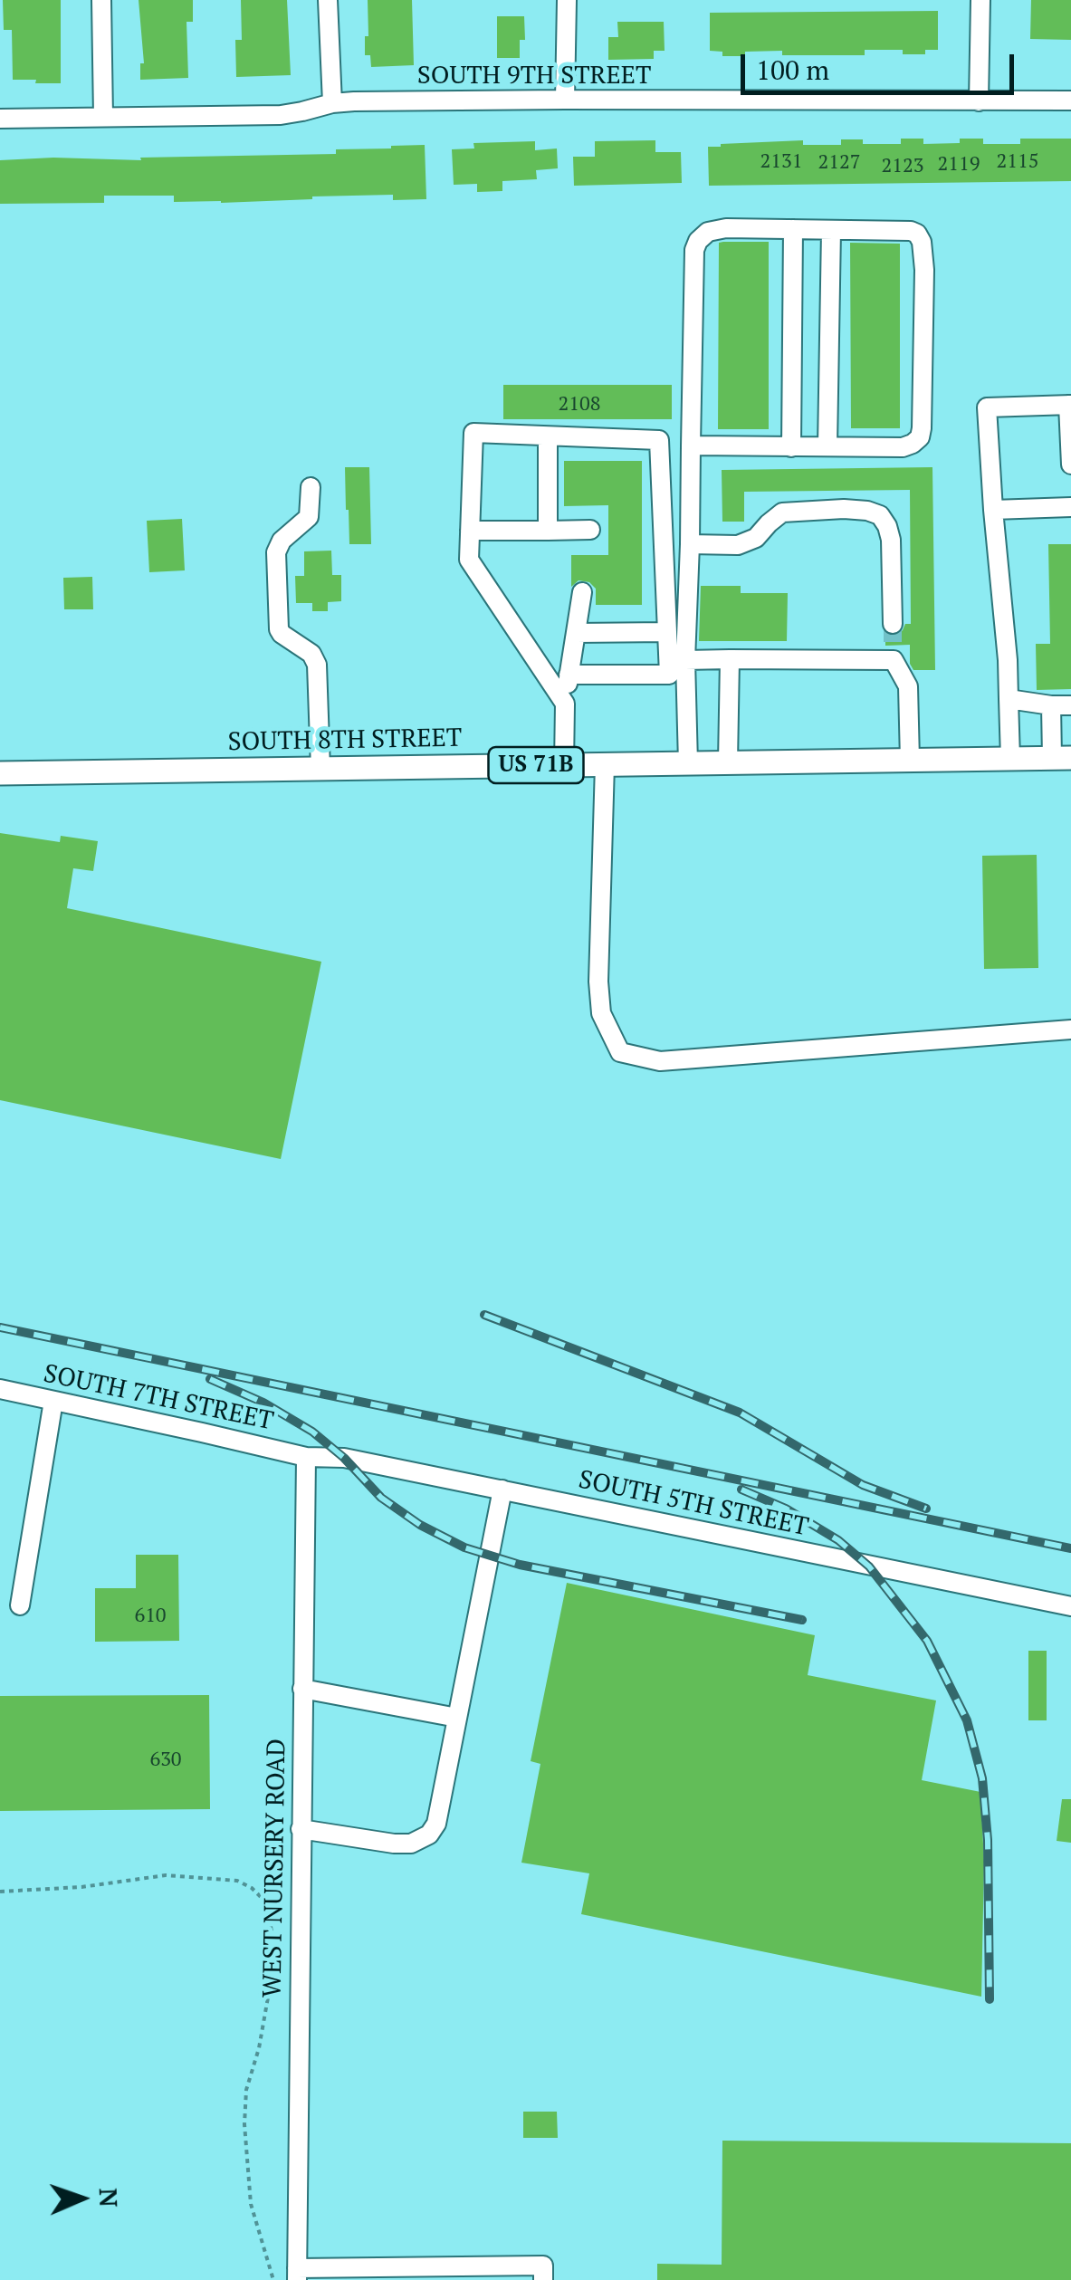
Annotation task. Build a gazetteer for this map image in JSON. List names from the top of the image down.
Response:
{
  "streets": {
    "main road": ["SOUTH 8TH STREET", "US 71B"],
    "street": [
      "SOUTH 9TH STREET",
      "SOUTH 7TH STREET",
      "SOUTH 5TH STREET",
      "WEST NURSERY ROAD"
    ]
  },
  "crossings": [
    ["SOUTH 7TH STREET", "SOUTH 5TH STREET"],
    ["SOUTH 7TH STREET", "WEST NURSERY ROAD"],
    ["SOUTH 5TH STREET", "WEST NURSERY ROAD"]
  ],
  "house_numbers": [
    "2131",
    "2115",
    "2127",
    "2119",
    "2123",
    "2108",
    "610",
    "630"
  ],
  "scale_bar": "100 m",
  "north": "right"
}
